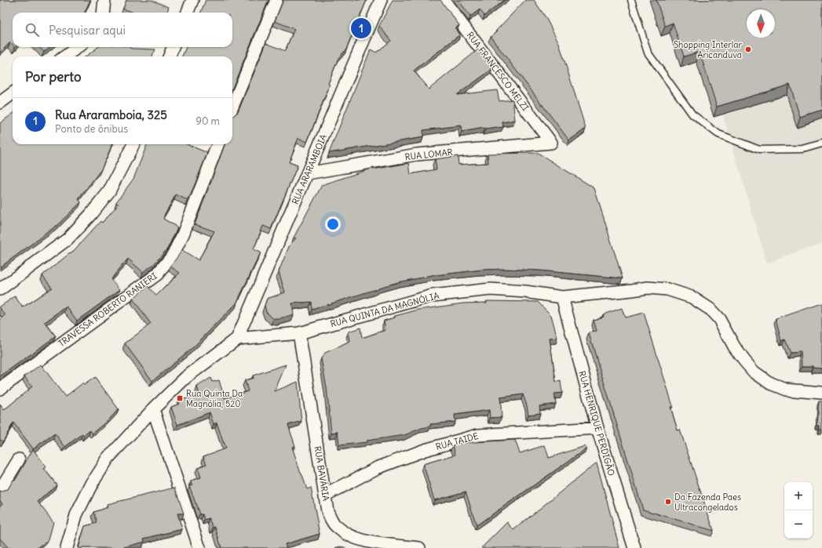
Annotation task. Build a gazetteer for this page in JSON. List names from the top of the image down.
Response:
{
  "streets": {
    "street": [
      "RUA FRANCESCO MELZI",
      "RUA LOMAR",
      "RUA ARARAMBOIA",
      "TRAVESSA ROBERTO RANIERI",
      "RUA QUINTA DA MAGNÓLIA",
      "RUA HENRIQUE PERDIGÃO",
      "RUA TAIDE",
      "RUA BAVÁRIA"
    ]
  },
  "crossings": [
    ["RUA FRANCESCO MELZI", "RUA LOMAR"],
    ["RUA LOMAR", "RUA ARARAMBOIA"],
    ["RUA ARARAMBOIA", "RUA QUINTA DA MAGNÓLIA"],
    ["RUA QUINTA DA MAGNÓLIA", "RUA HENRIQUE PERDIGÃO"],
    ["RUA QUINTA DA MAGNÓLIA", "RUA BAVÁRIA"],
    ["RUA HENRIQUE PERDIGÃO", "RUA TAIDE"],
    ["RUA TAIDE", "RUA BAVÁRIA"]
  ],
  "places": {
    "other": ["Shopping Interlar Aricanduva", "Da Fazenda Paes Ultracongelados"],
    "transit": ["Rua Quinta Da Magnólia, 520"]
  },
  "north": "bottom",
  "page": {
    "search": "Pesquisar aqui",
    "pins": "1",
    "heading": "Por perto",
    "list": [
      {
        "mark": "1",
        "name": "Rua Araramboia, 325",
        "note": "Ponto de ônibus",
        "value": "90 m"
      }
    ],
    "map_buttons": ["+", "−"]
  }
}
